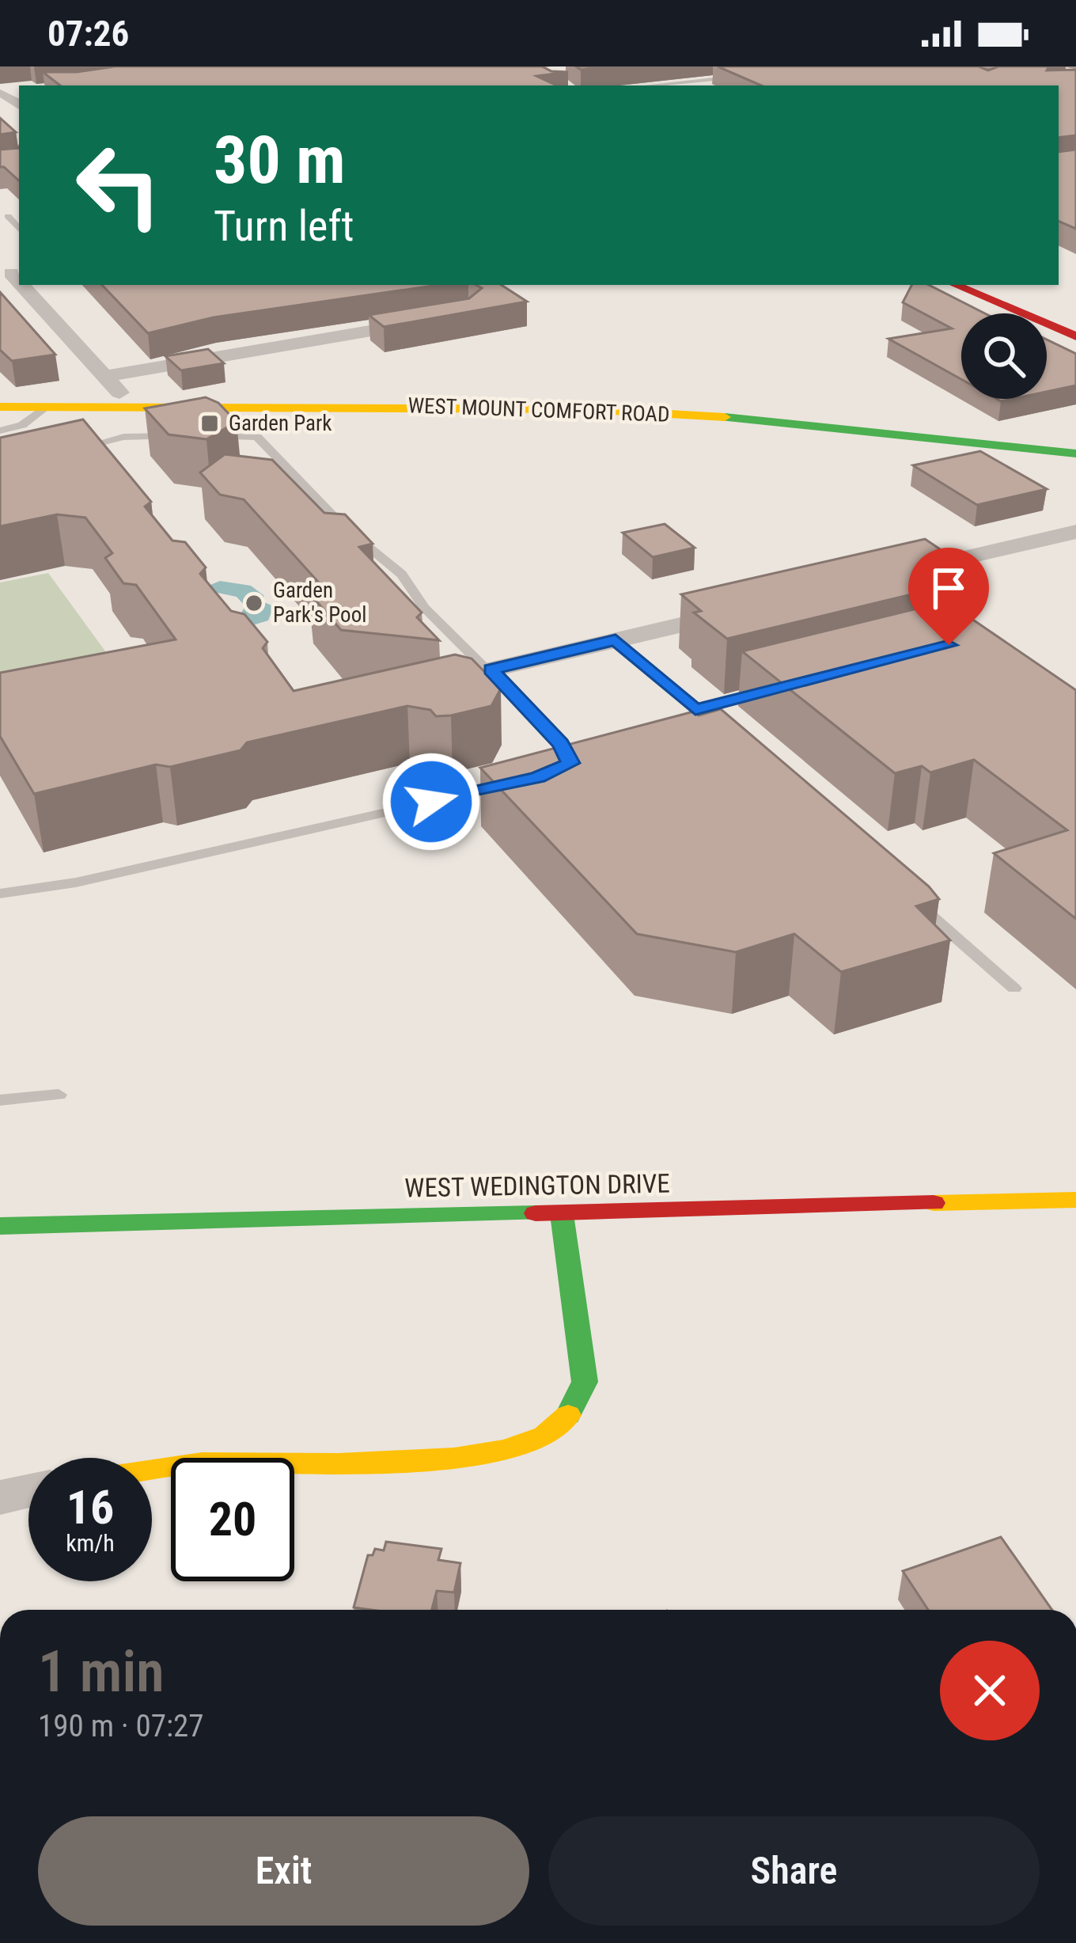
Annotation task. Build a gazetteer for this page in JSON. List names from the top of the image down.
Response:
{
  "streets": {
    "street": ["WEST MOUNT COMFORT ROAD", "WEST WEDINGTON DRIVE"]
  },
  "places": {
    "transit": ["Garden Park"],
    "other": ["Garden Park's Pool"]
  },
  "page": {
    "status": "07:26",
    "turn": ["30 m", "Turn left"],
    "speed": "16 km/h",
    "limit": "20",
    "heading": ["1 min", "190 m · 07:27"],
    "buttons": ["Exit", "Share"]
  }
}
